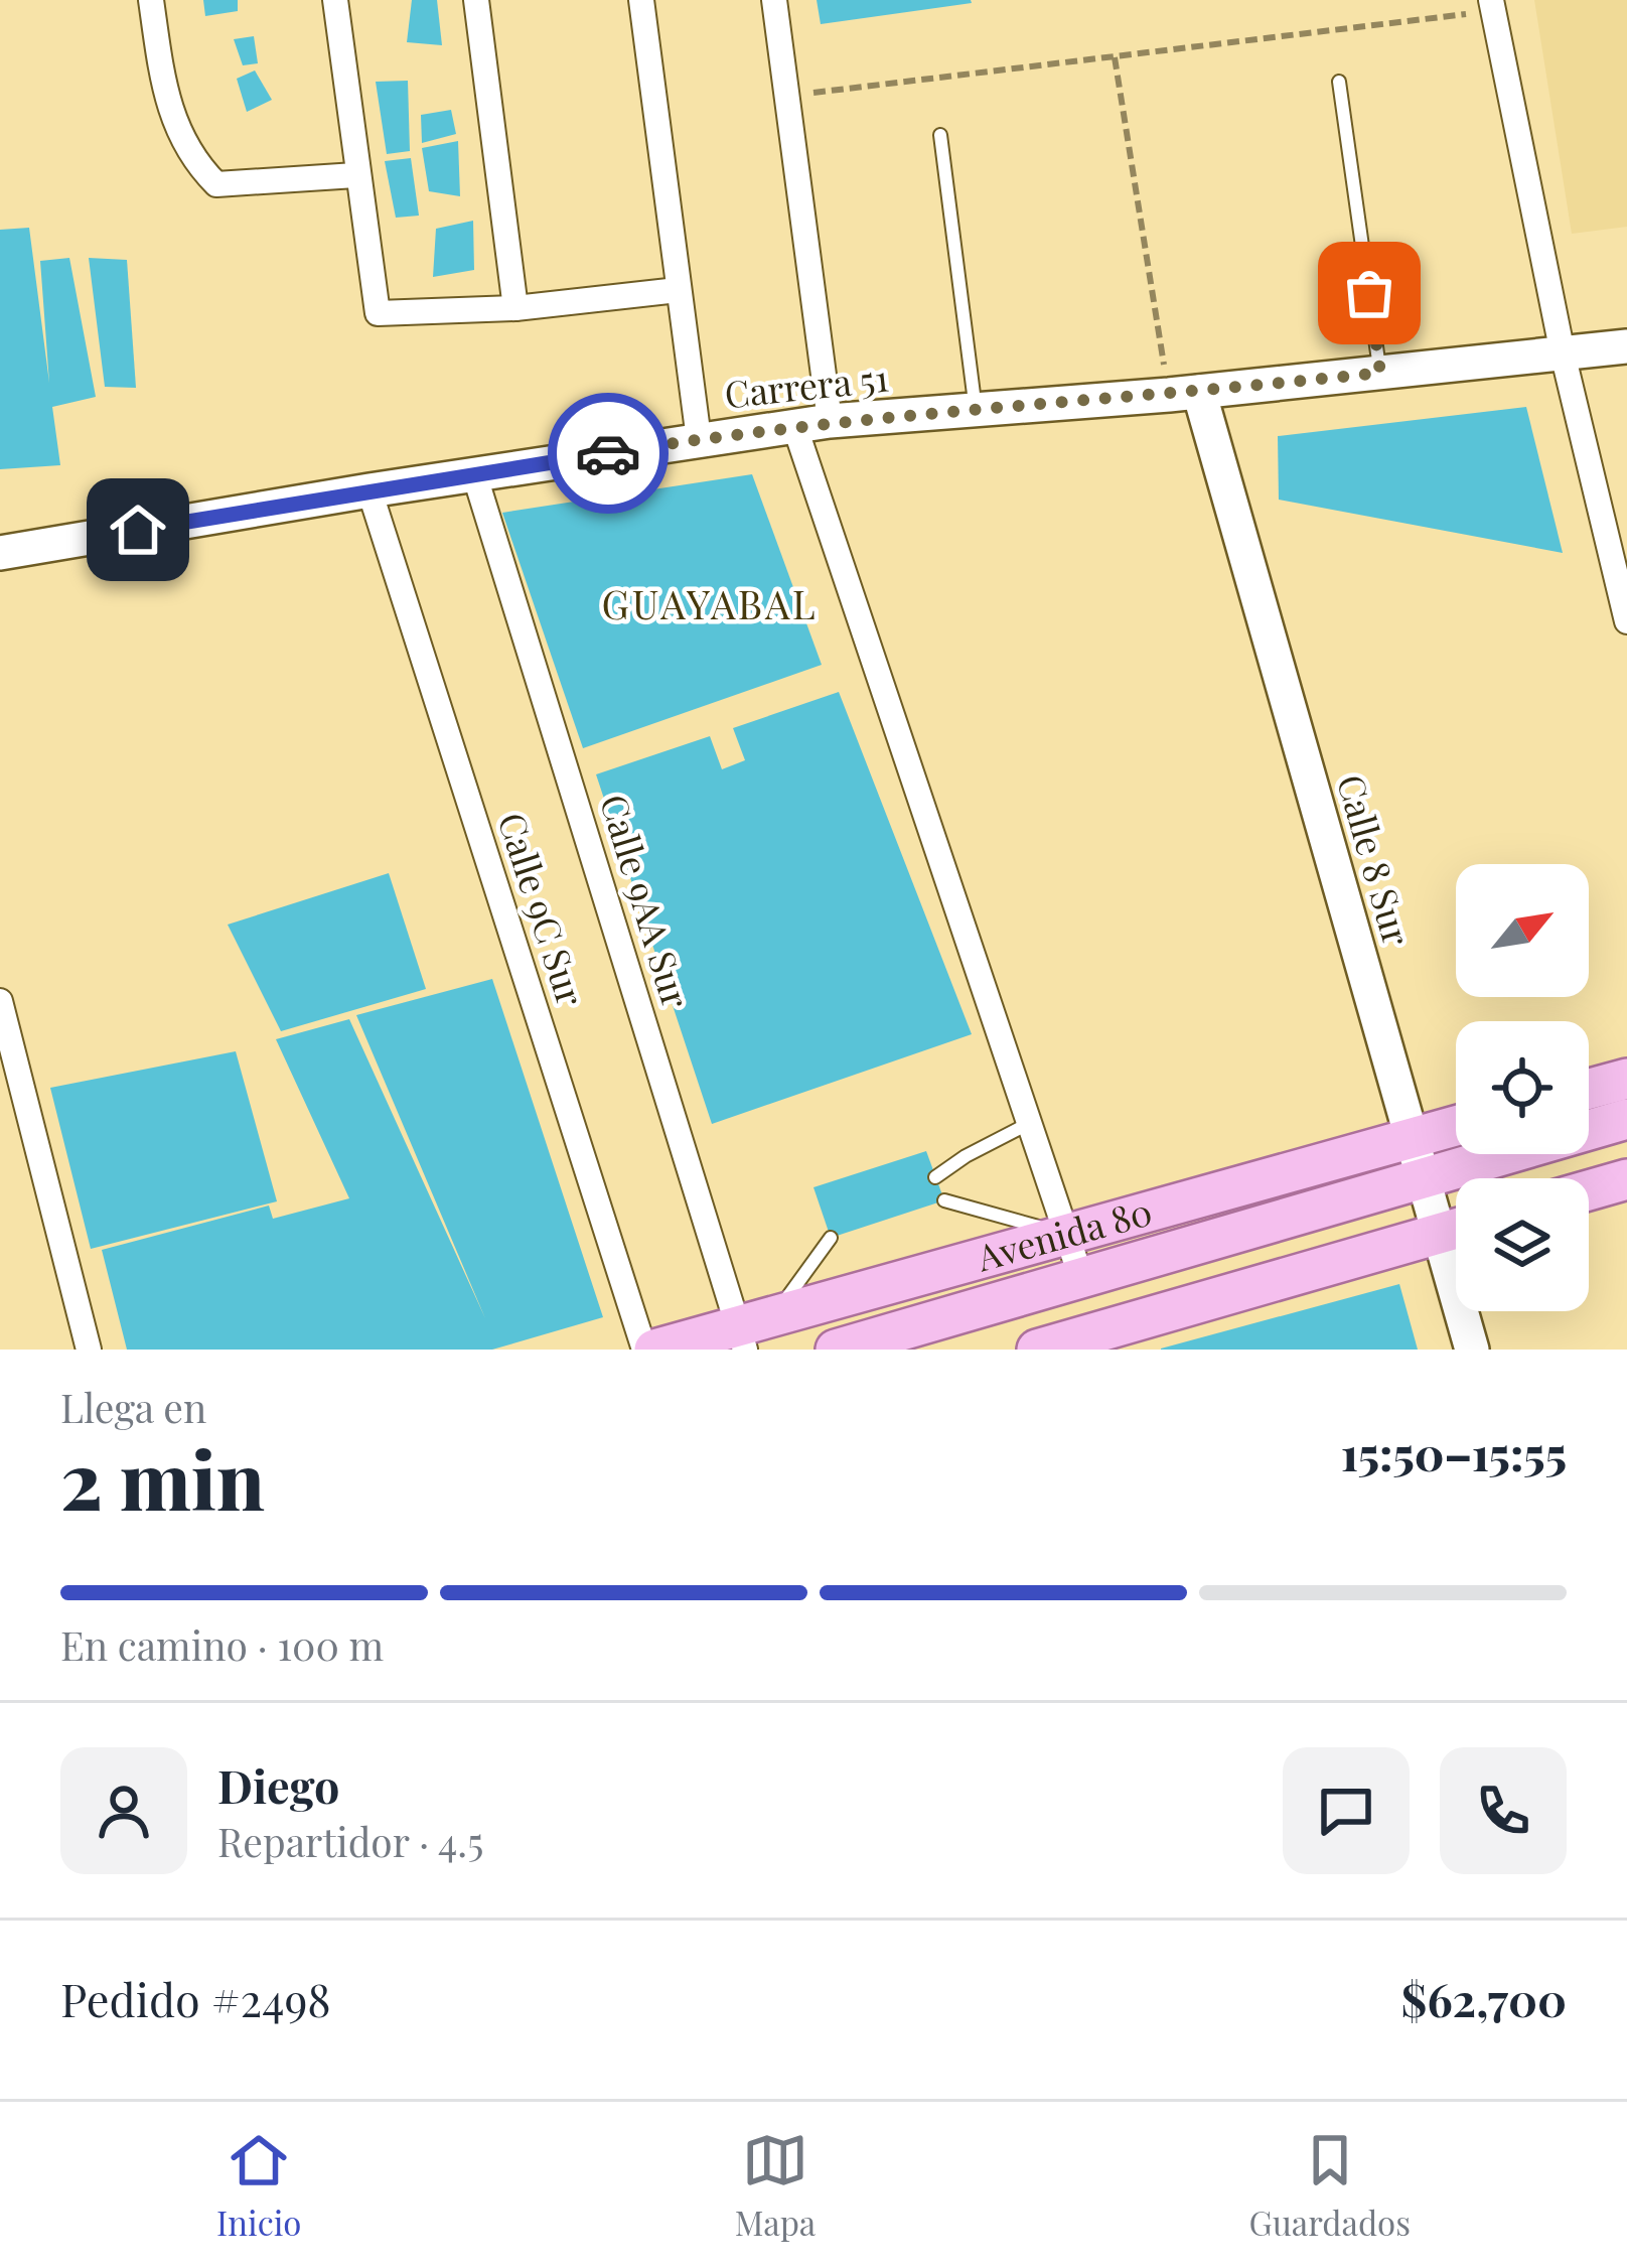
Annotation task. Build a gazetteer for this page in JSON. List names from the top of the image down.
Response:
{
  "streets": {
    "main road": ["Avenida 80"],
    "street": [
      "Carrera 51",
      "Calle 8 Sur",
      "Calle 9AA Sur",
      "Calle 9C Sur"
    ]
  },
  "crossings": [
    ["Carrera 51", "Calle 8 Sur"],
    ["Carrera 51", "Calle 9AA Sur"],
    ["Carrera 51", "Calle 9C Sur"],
    ["Calle 8 Sur", "Avenida 80"],
    ["Calle 9AA Sur", "Avenida 80"]
  ],
  "districts": ["GUAYABAL"],
  "north": "top right",
  "page": {
    "heading": ["2 min", "Llega en", "15:50–15:55"],
    "panel": [
      "Diego",
      "Repartidor · 4.5",
      "Pedido #2498",
      "$62,700"
    ],
    "bar": "En camino · 100 m",
    "tabs": ["Inicio", "Mapa", "Guardados"]
  }
}
